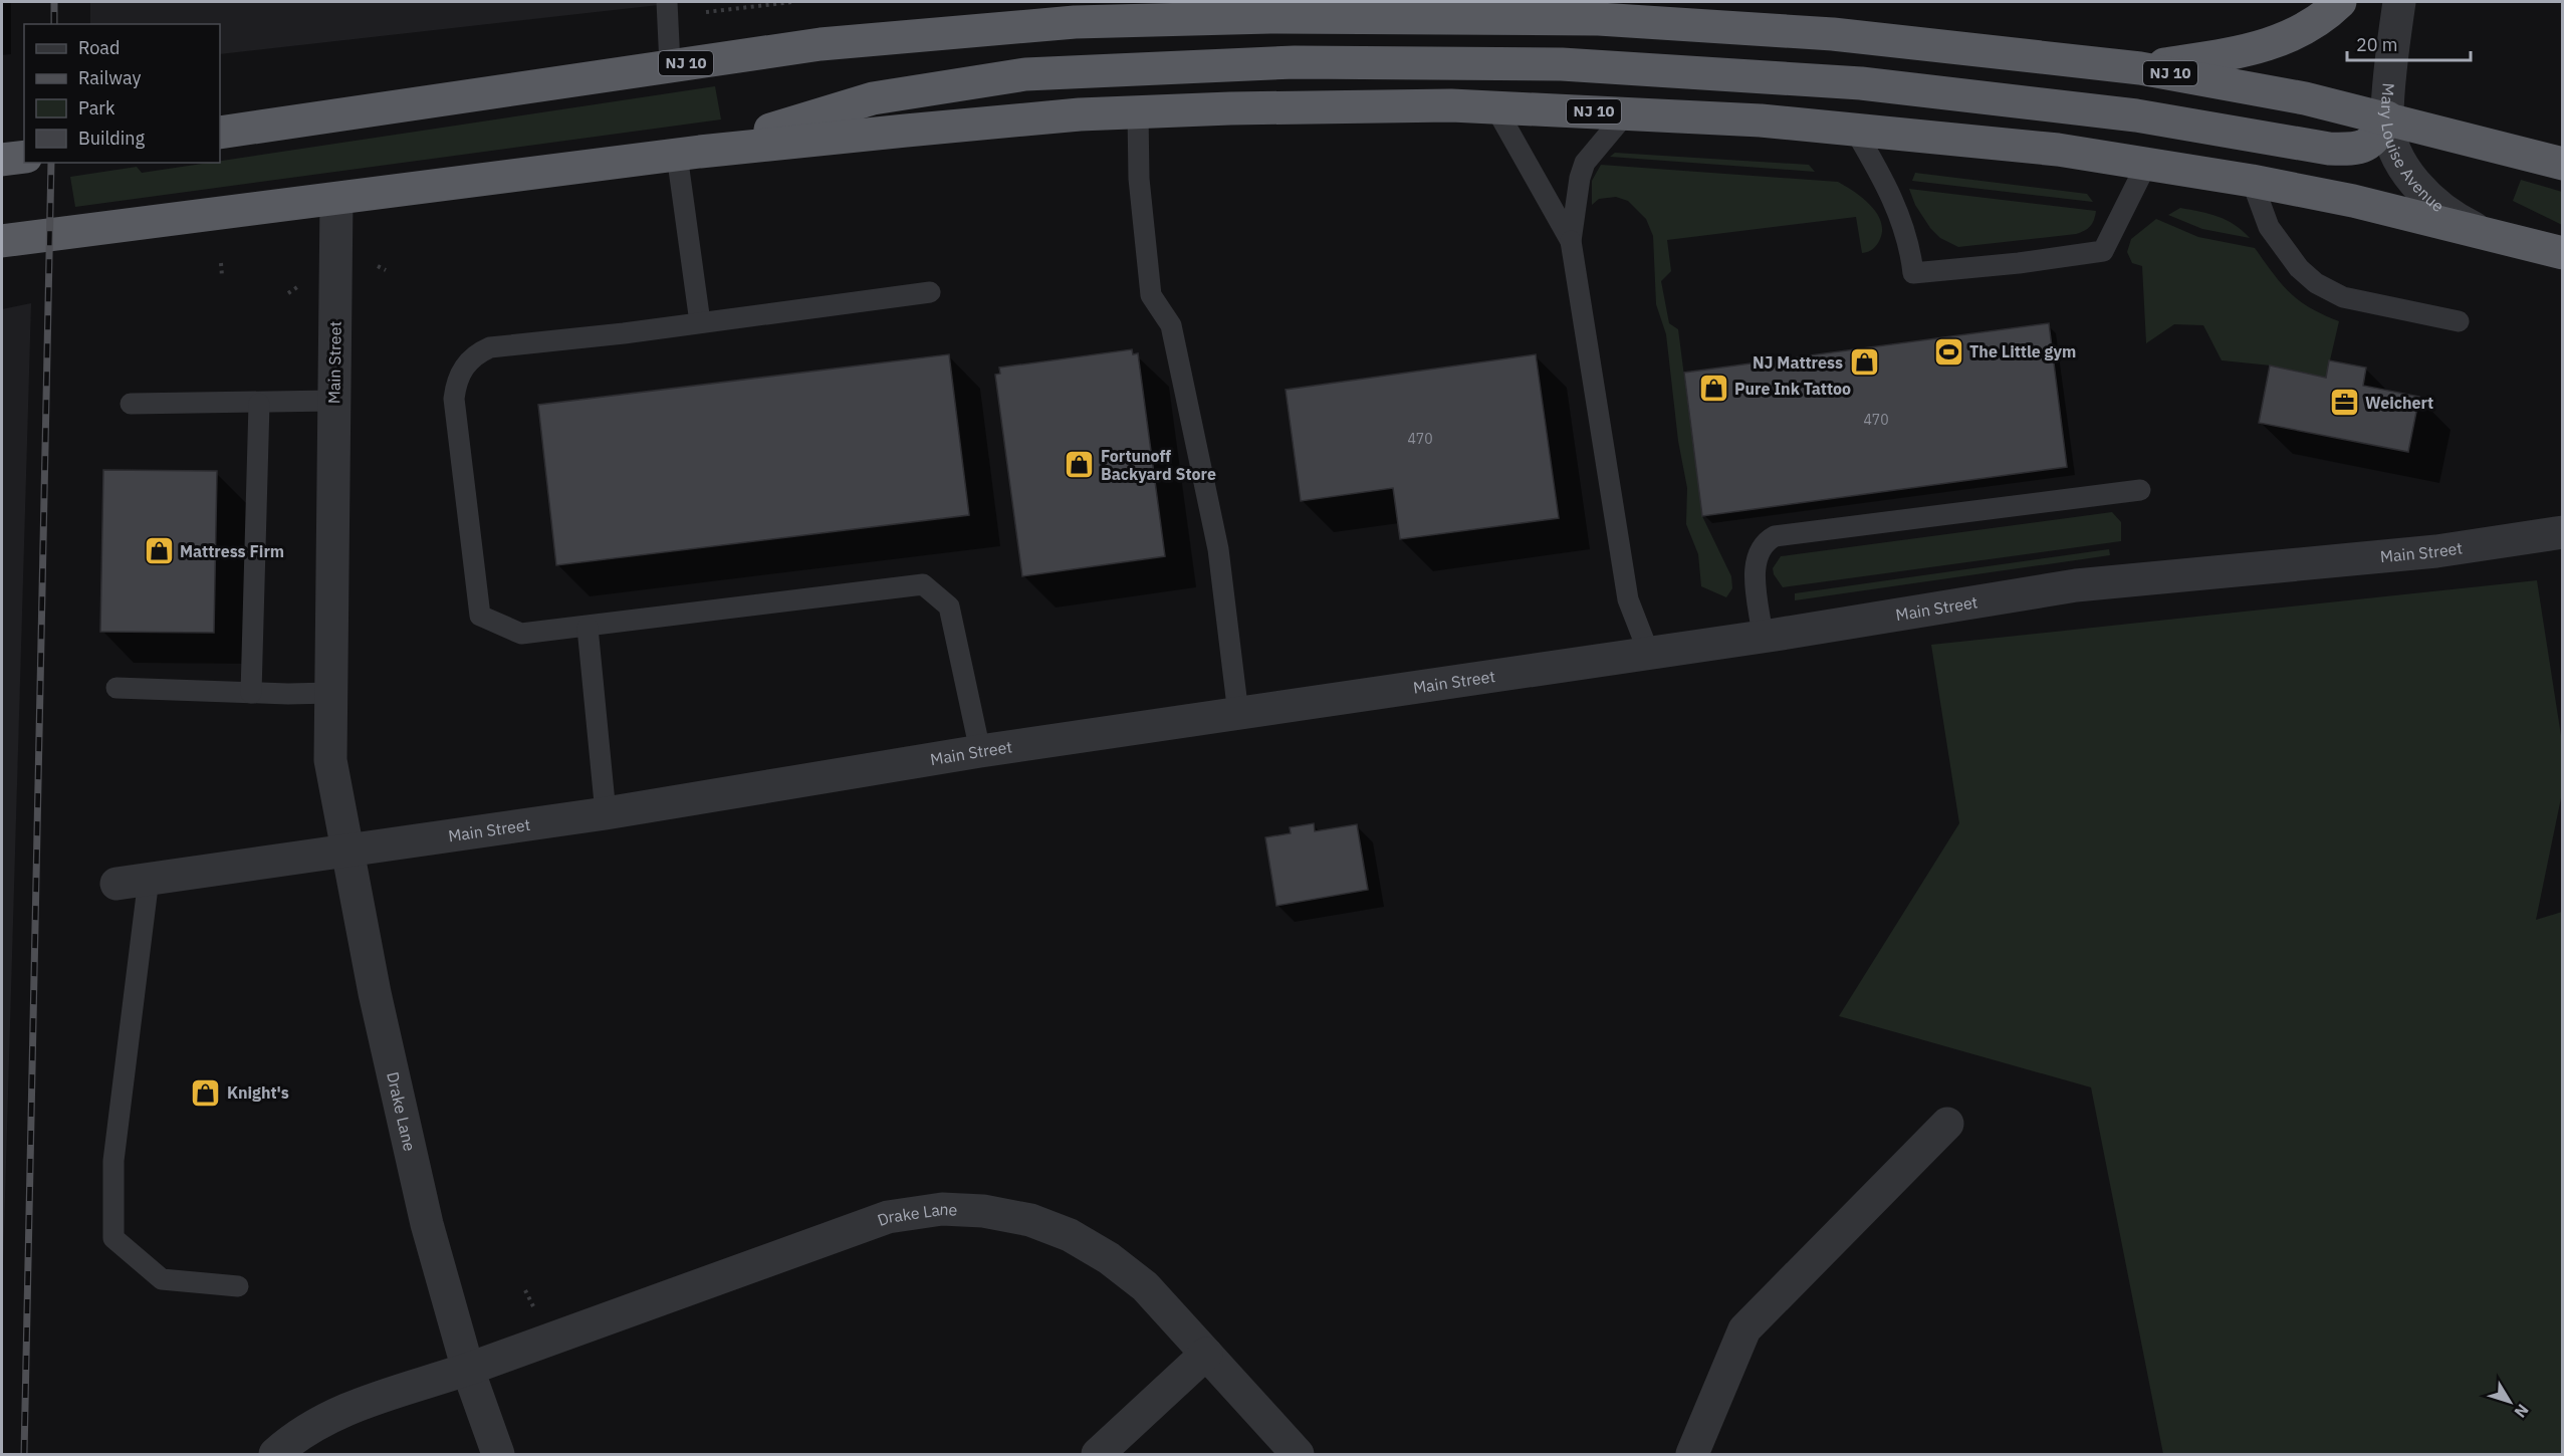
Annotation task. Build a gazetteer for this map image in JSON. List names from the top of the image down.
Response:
{
  "streets": {
    "highway": ["NJ 10"],
    "street": ["Mary Louise Avenue", "Main Street", "Drake Lane"]
  },
  "crossings": [
    ["NJ 10", "Mary Louise Avenue"],
    ["NJ 10", "Main Street"],
    ["Main Street", "Drake Lane"]
  ],
  "places": {
    "sports": ["The Little gym"],
    "shop": [
      "NJ Mattress",
      "Pure Ink Tattoo",
      "Fortunoff Backyard Store",
      "Mattress Firm",
      "Knight's"
    ],
    "office": ["Weichert"]
  },
  "house_numbers": ["470", "470"],
  "legend": [
    "Road",
    "Railway",
    "Park",
    "Building"
  ],
  "scale_bar": "20 m",
  "north": "bottom right"
}
